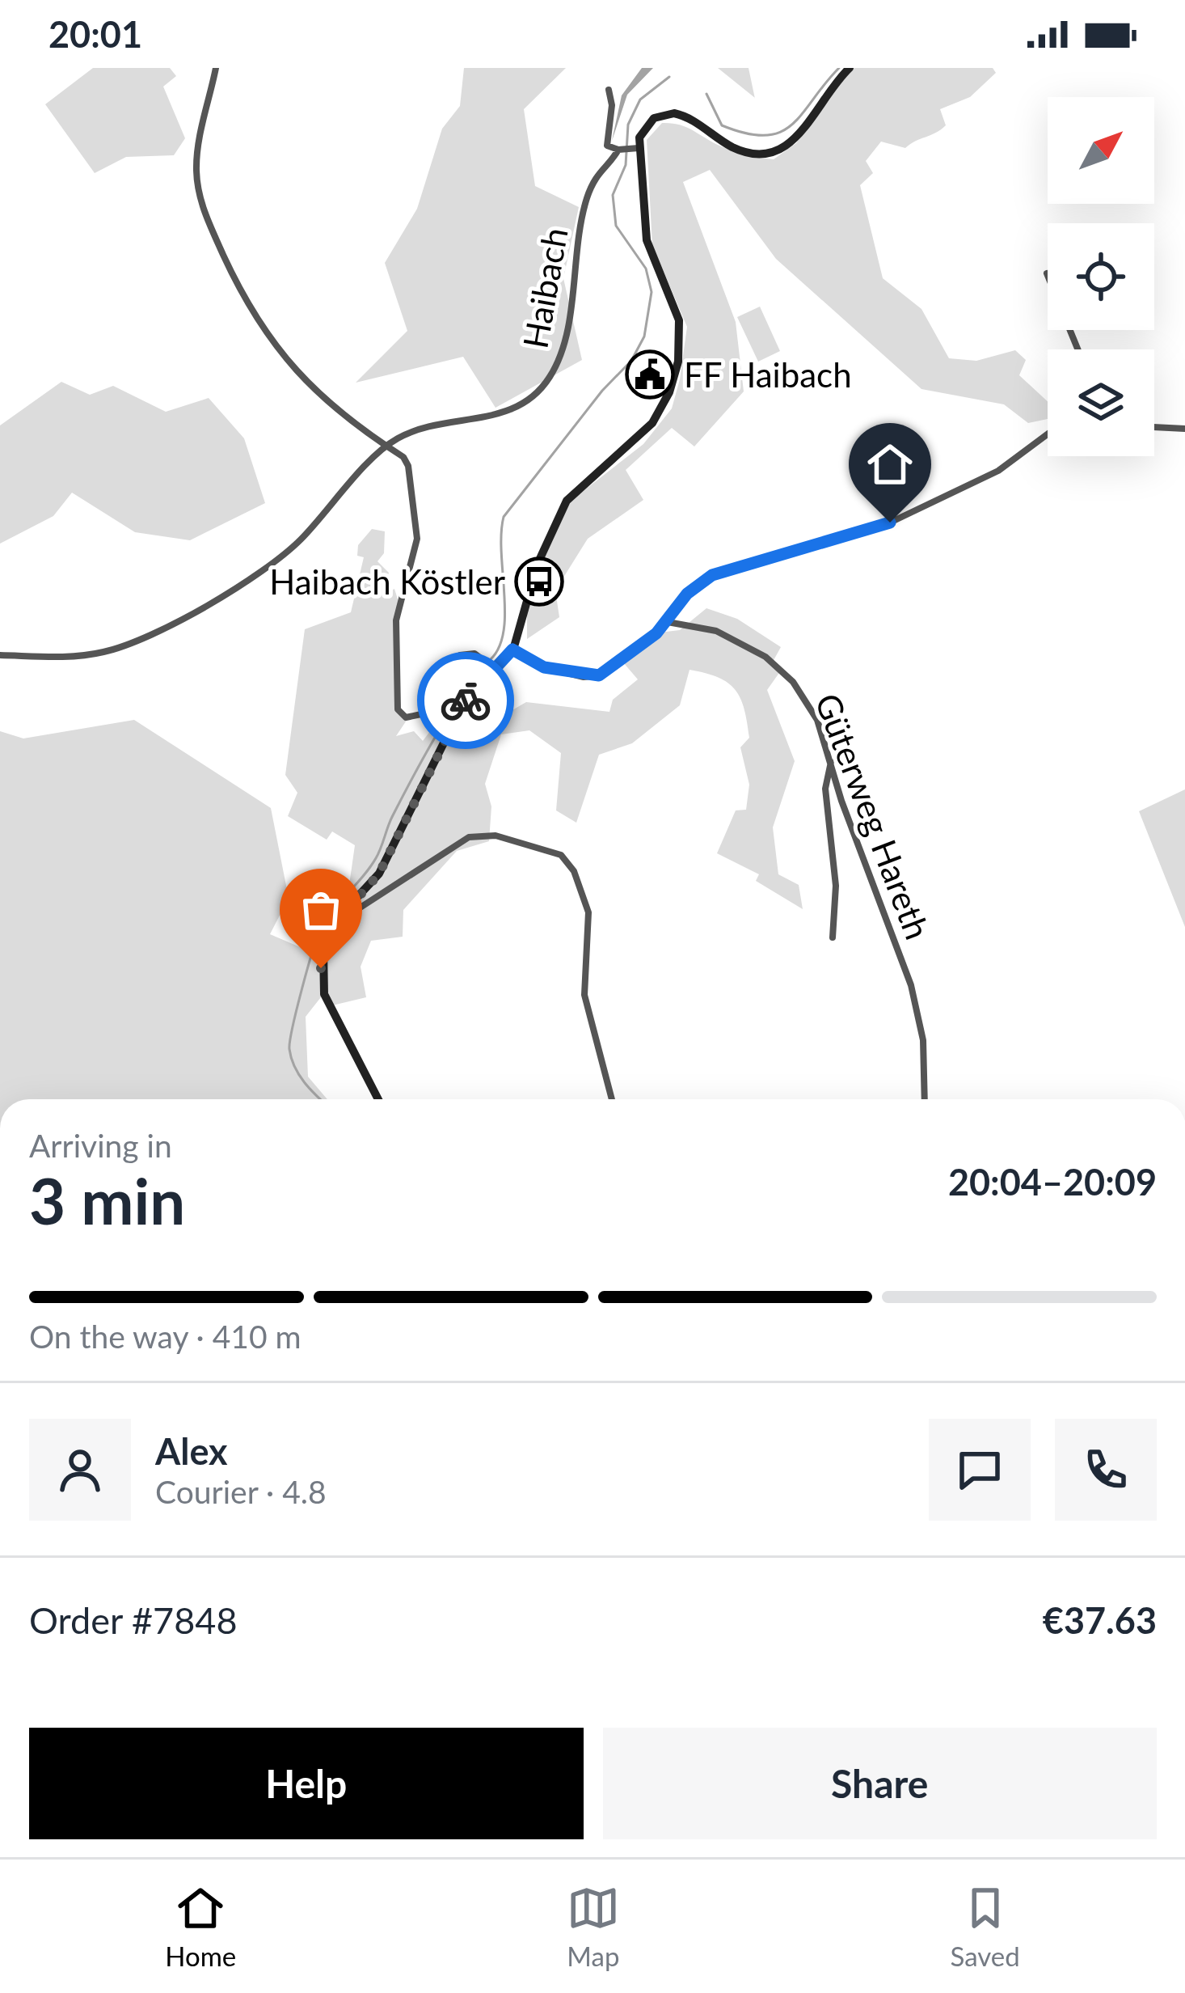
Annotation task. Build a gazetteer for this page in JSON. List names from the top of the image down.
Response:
{
  "streets": {
    "street": ["Haibach", "Güterweg Hareth"]
  },
  "places": {
    "public building": ["FF Haibach"],
    "bus stop": ["Haibach Köstler"]
  },
  "north": "top right",
  "page": {
    "status": "20:01",
    "heading": ["3 min", "Arriving in", "20:04–20:09"],
    "panel": [
      "Alex",
      "Courier · 4.8",
      "Order #7848",
      "€37.63"
    ],
    "bar": "On the way · 410 m",
    "buttons": ["Help", "Share"],
    "tabs": ["Home", "Map", "Saved"]
  }
}
